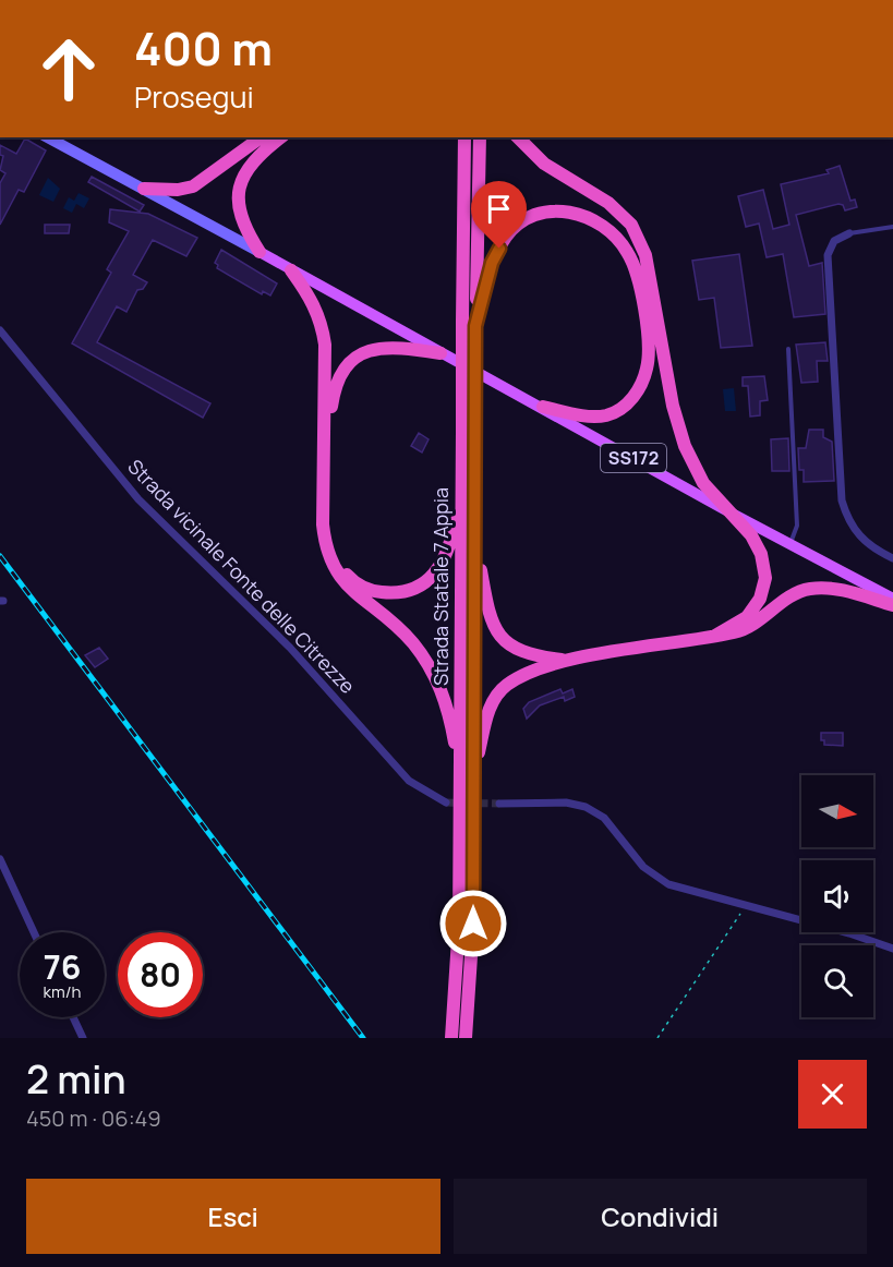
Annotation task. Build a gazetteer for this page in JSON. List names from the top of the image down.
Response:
{
  "streets": {
    "highway": ["Strada Statale 7 Appia"],
    "main road": ["SS172"],
    "street": ["Strada vicinale Fonte delle Citrezze"]
  },
  "north": "right",
  "page": {
    "turn": ["400 m", "Prosegui"],
    "speed": "76 km/h",
    "limit": "80",
    "heading": ["2 min", "450 m · 06:49"],
    "buttons": ["Esci", "Condividi"]
  }
}
